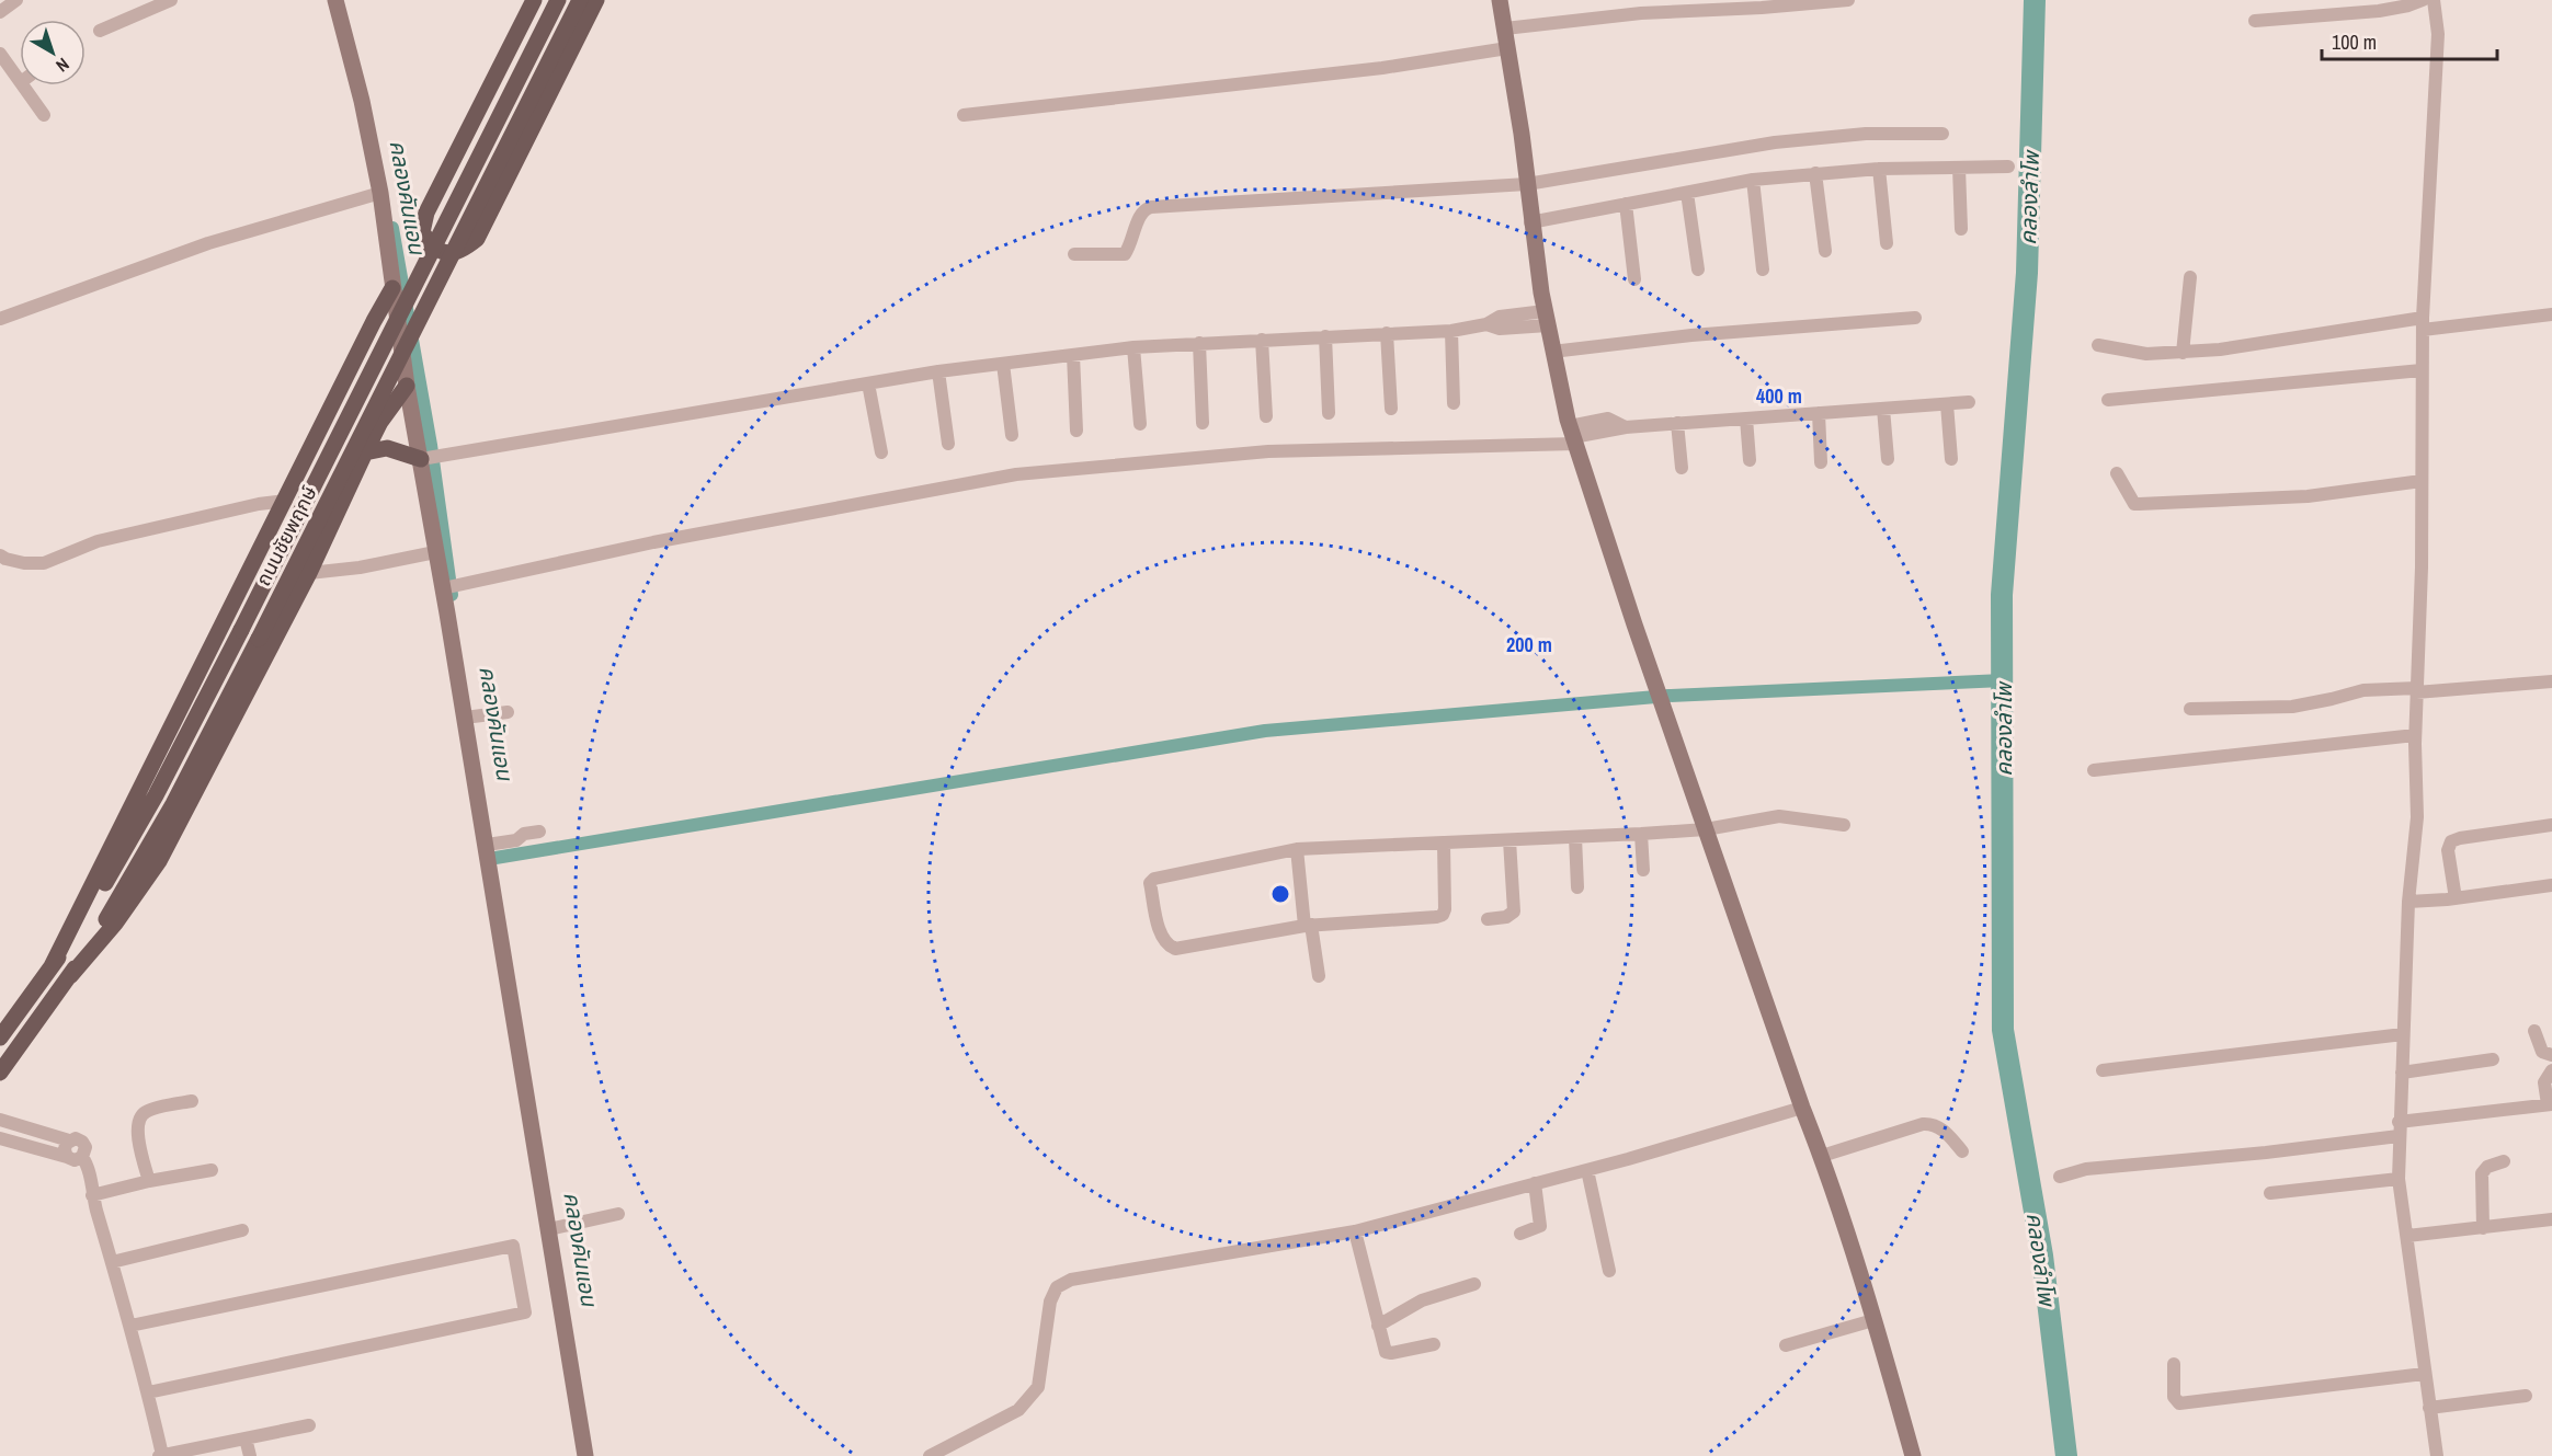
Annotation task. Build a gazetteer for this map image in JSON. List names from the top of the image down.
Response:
{
  "streets": {
    "main road": ["ถนนชัยพฤกษ์"]
  },
  "water": ["คลองคันแอน", "คลองลำโพ"],
  "scale_bar": "100 m",
  "north": "bottom right",
  "rings": ["400 m", "200 m"]
}
